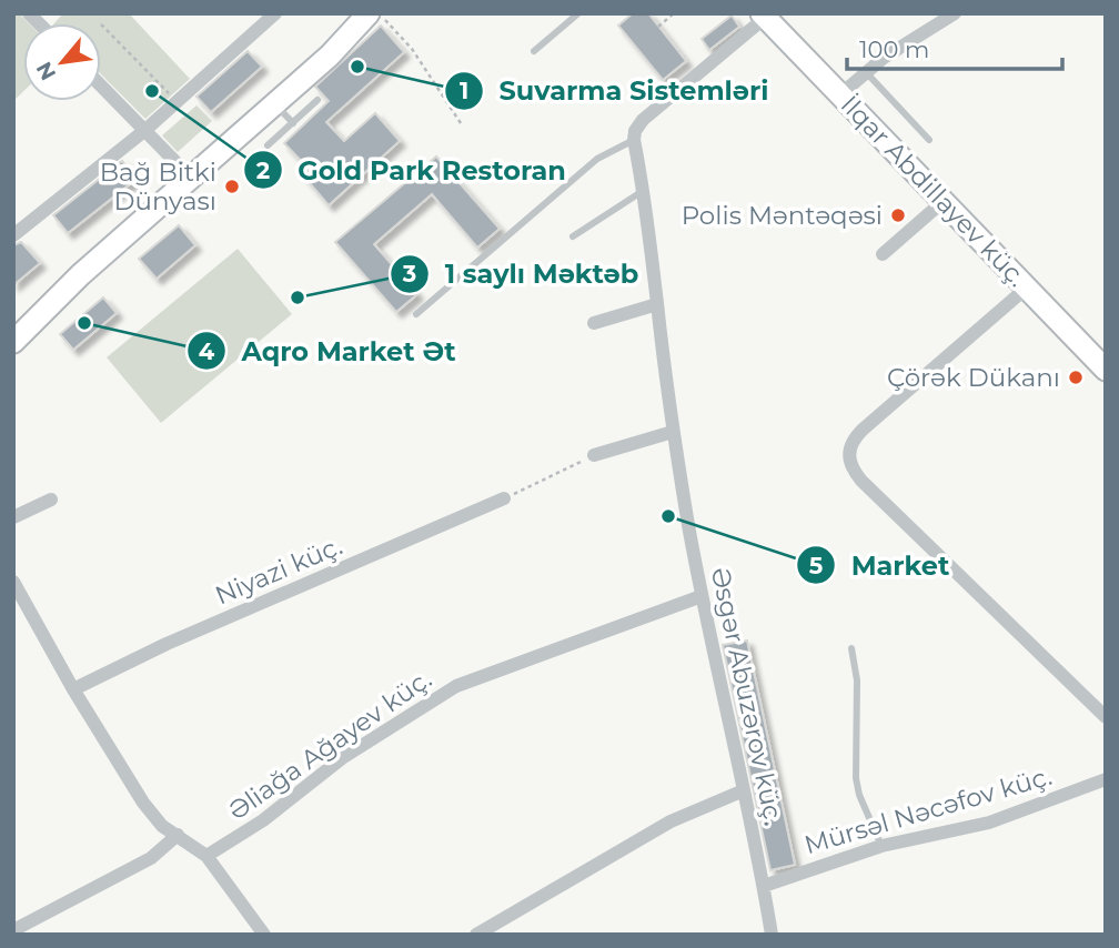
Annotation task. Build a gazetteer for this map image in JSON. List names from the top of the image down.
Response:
{
  "streets": {
    "main road": ["İlqar Abdillayev küç."],
    "street": [
      "Niyazi küç.",
      "Əsgər Abuzərov küç.",
      "Əliağa Ağayev küç.",
      "Mürsəl Nəcəfov küç."
    ]
  },
  "crossings": [
    ["Əsgər Abuzərov küç.", "Əliağa Ağayev küç."],
    ["Əsgər Abuzərov küç.", "Mürsəl Nəcəfov küç."]
  ],
  "places": [
    "Suvarma Sistemləri",
    "Gold Park Restoran",
    "Bağ Bitki Dünyası",
    "Polis Məntəqəsi",
    "1 saylı Məktəb",
    "Aqro Market Ət",
    "Çörək Dükanı",
    "Market"
  ],
  "scale_bar": "100 m",
  "north": "bottom left"
}
